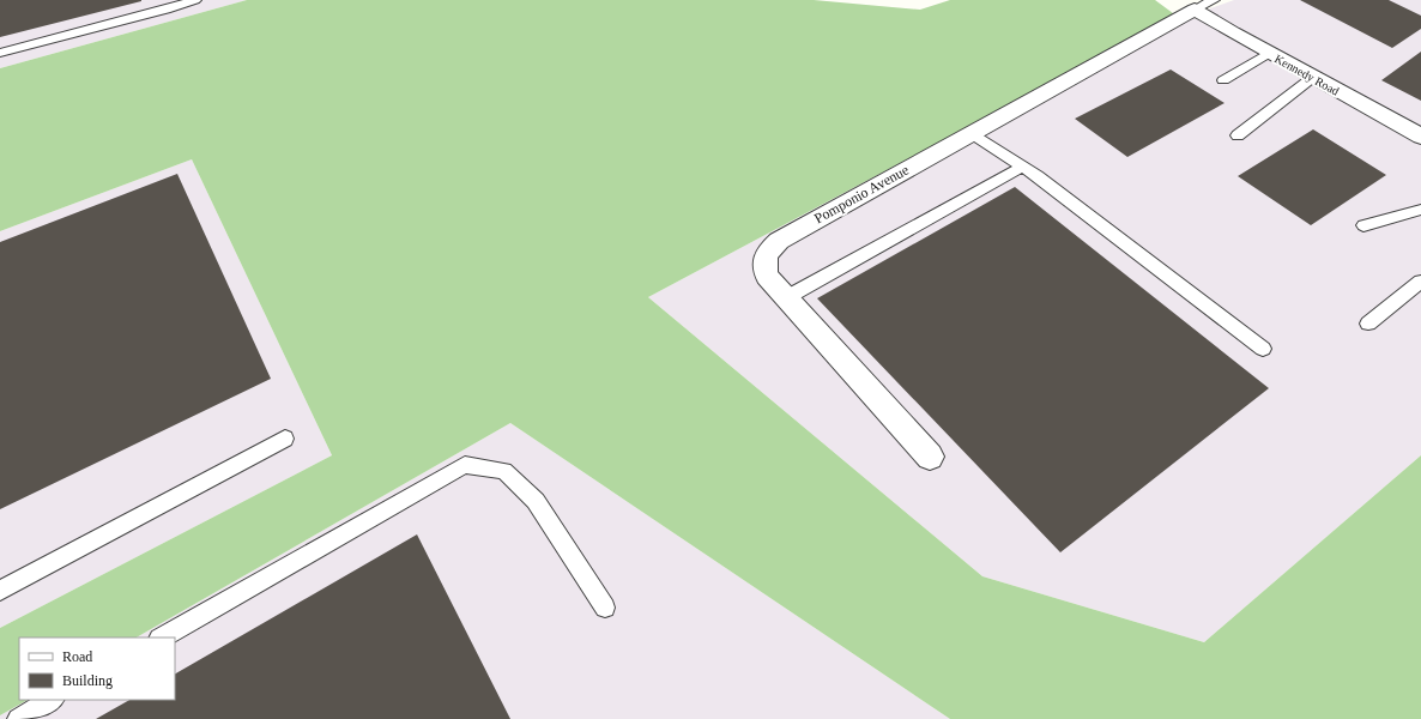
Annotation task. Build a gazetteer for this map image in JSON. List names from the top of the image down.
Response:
{
  "streets": {
    "street": ["Kennedy Road", "Pomponio Avenue"]
  },
  "crossings": [
    ["Kennedy Road", "Pomponio Avenue"]
  ],
  "legend": ["Road", "Building"]
}
